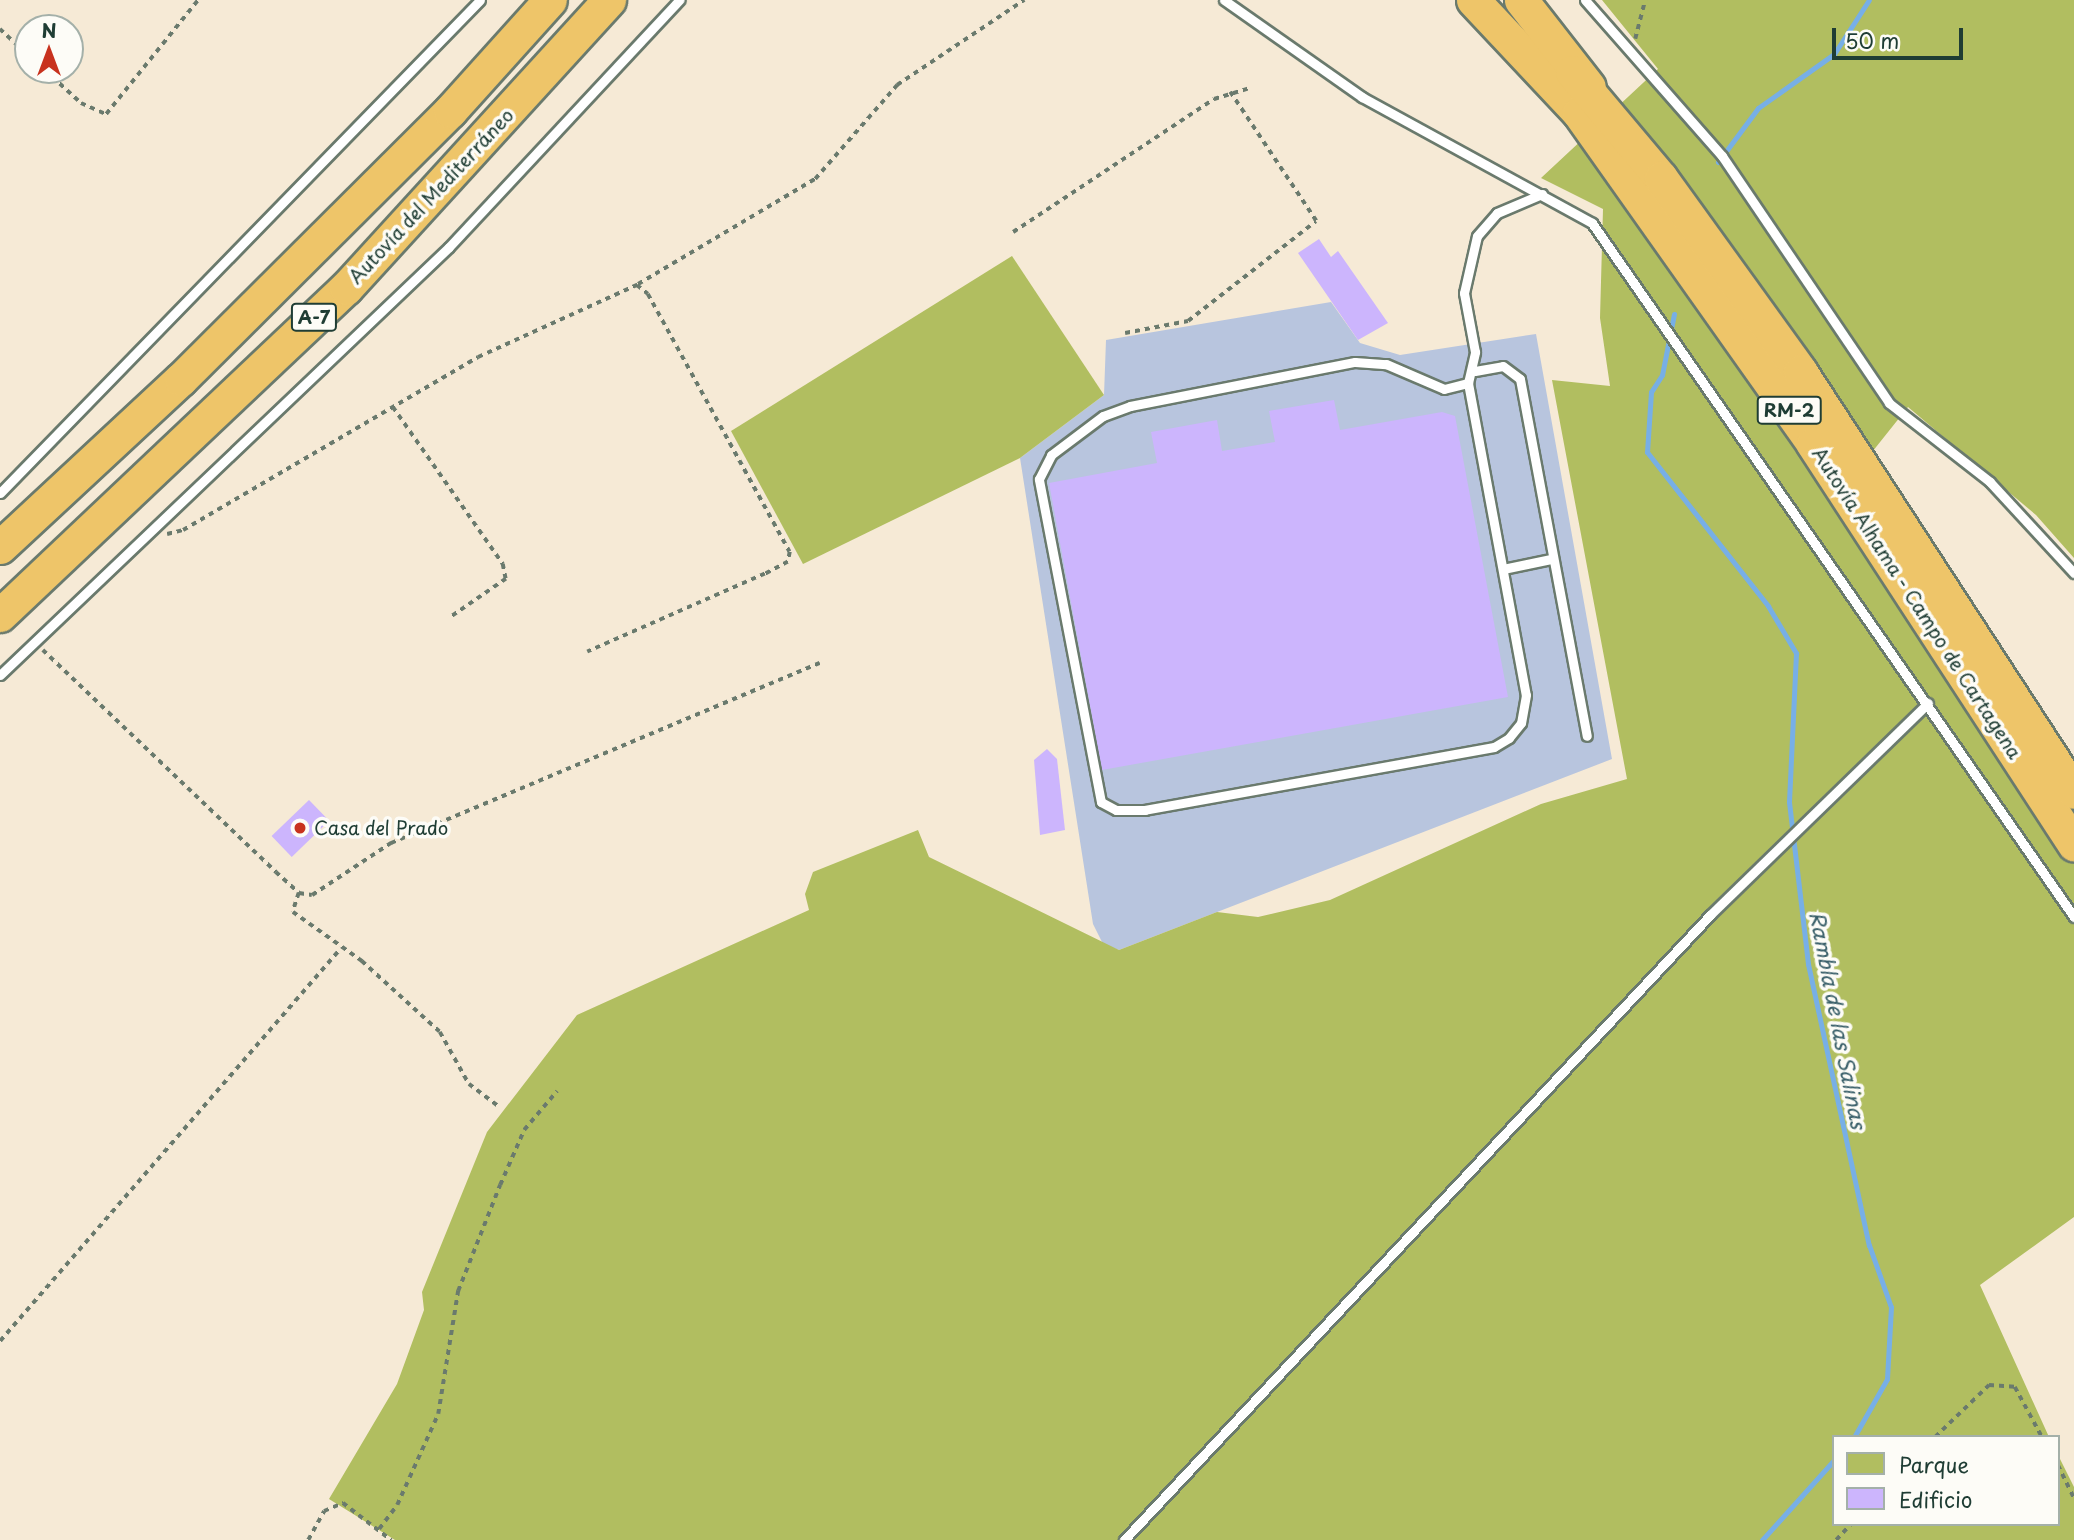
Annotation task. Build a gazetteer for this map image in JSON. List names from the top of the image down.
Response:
{
  "streets": {
    "highway": [
      "Autovía del Mediterráneo",
      "A-7",
      "RM-2",
      "Autovía Alhama - Campo de Cartagena"
    ]
  },
  "crossings": [
    ["RM-2", "Autovía Alhama - Campo de Cartagena"]
  ],
  "water": ["Rambla de las Salinas"],
  "places": ["Casa del Prado"],
  "legend": ["Parque", "Edificio"],
  "scale_bar": "50 m",
  "north": "top"
}
